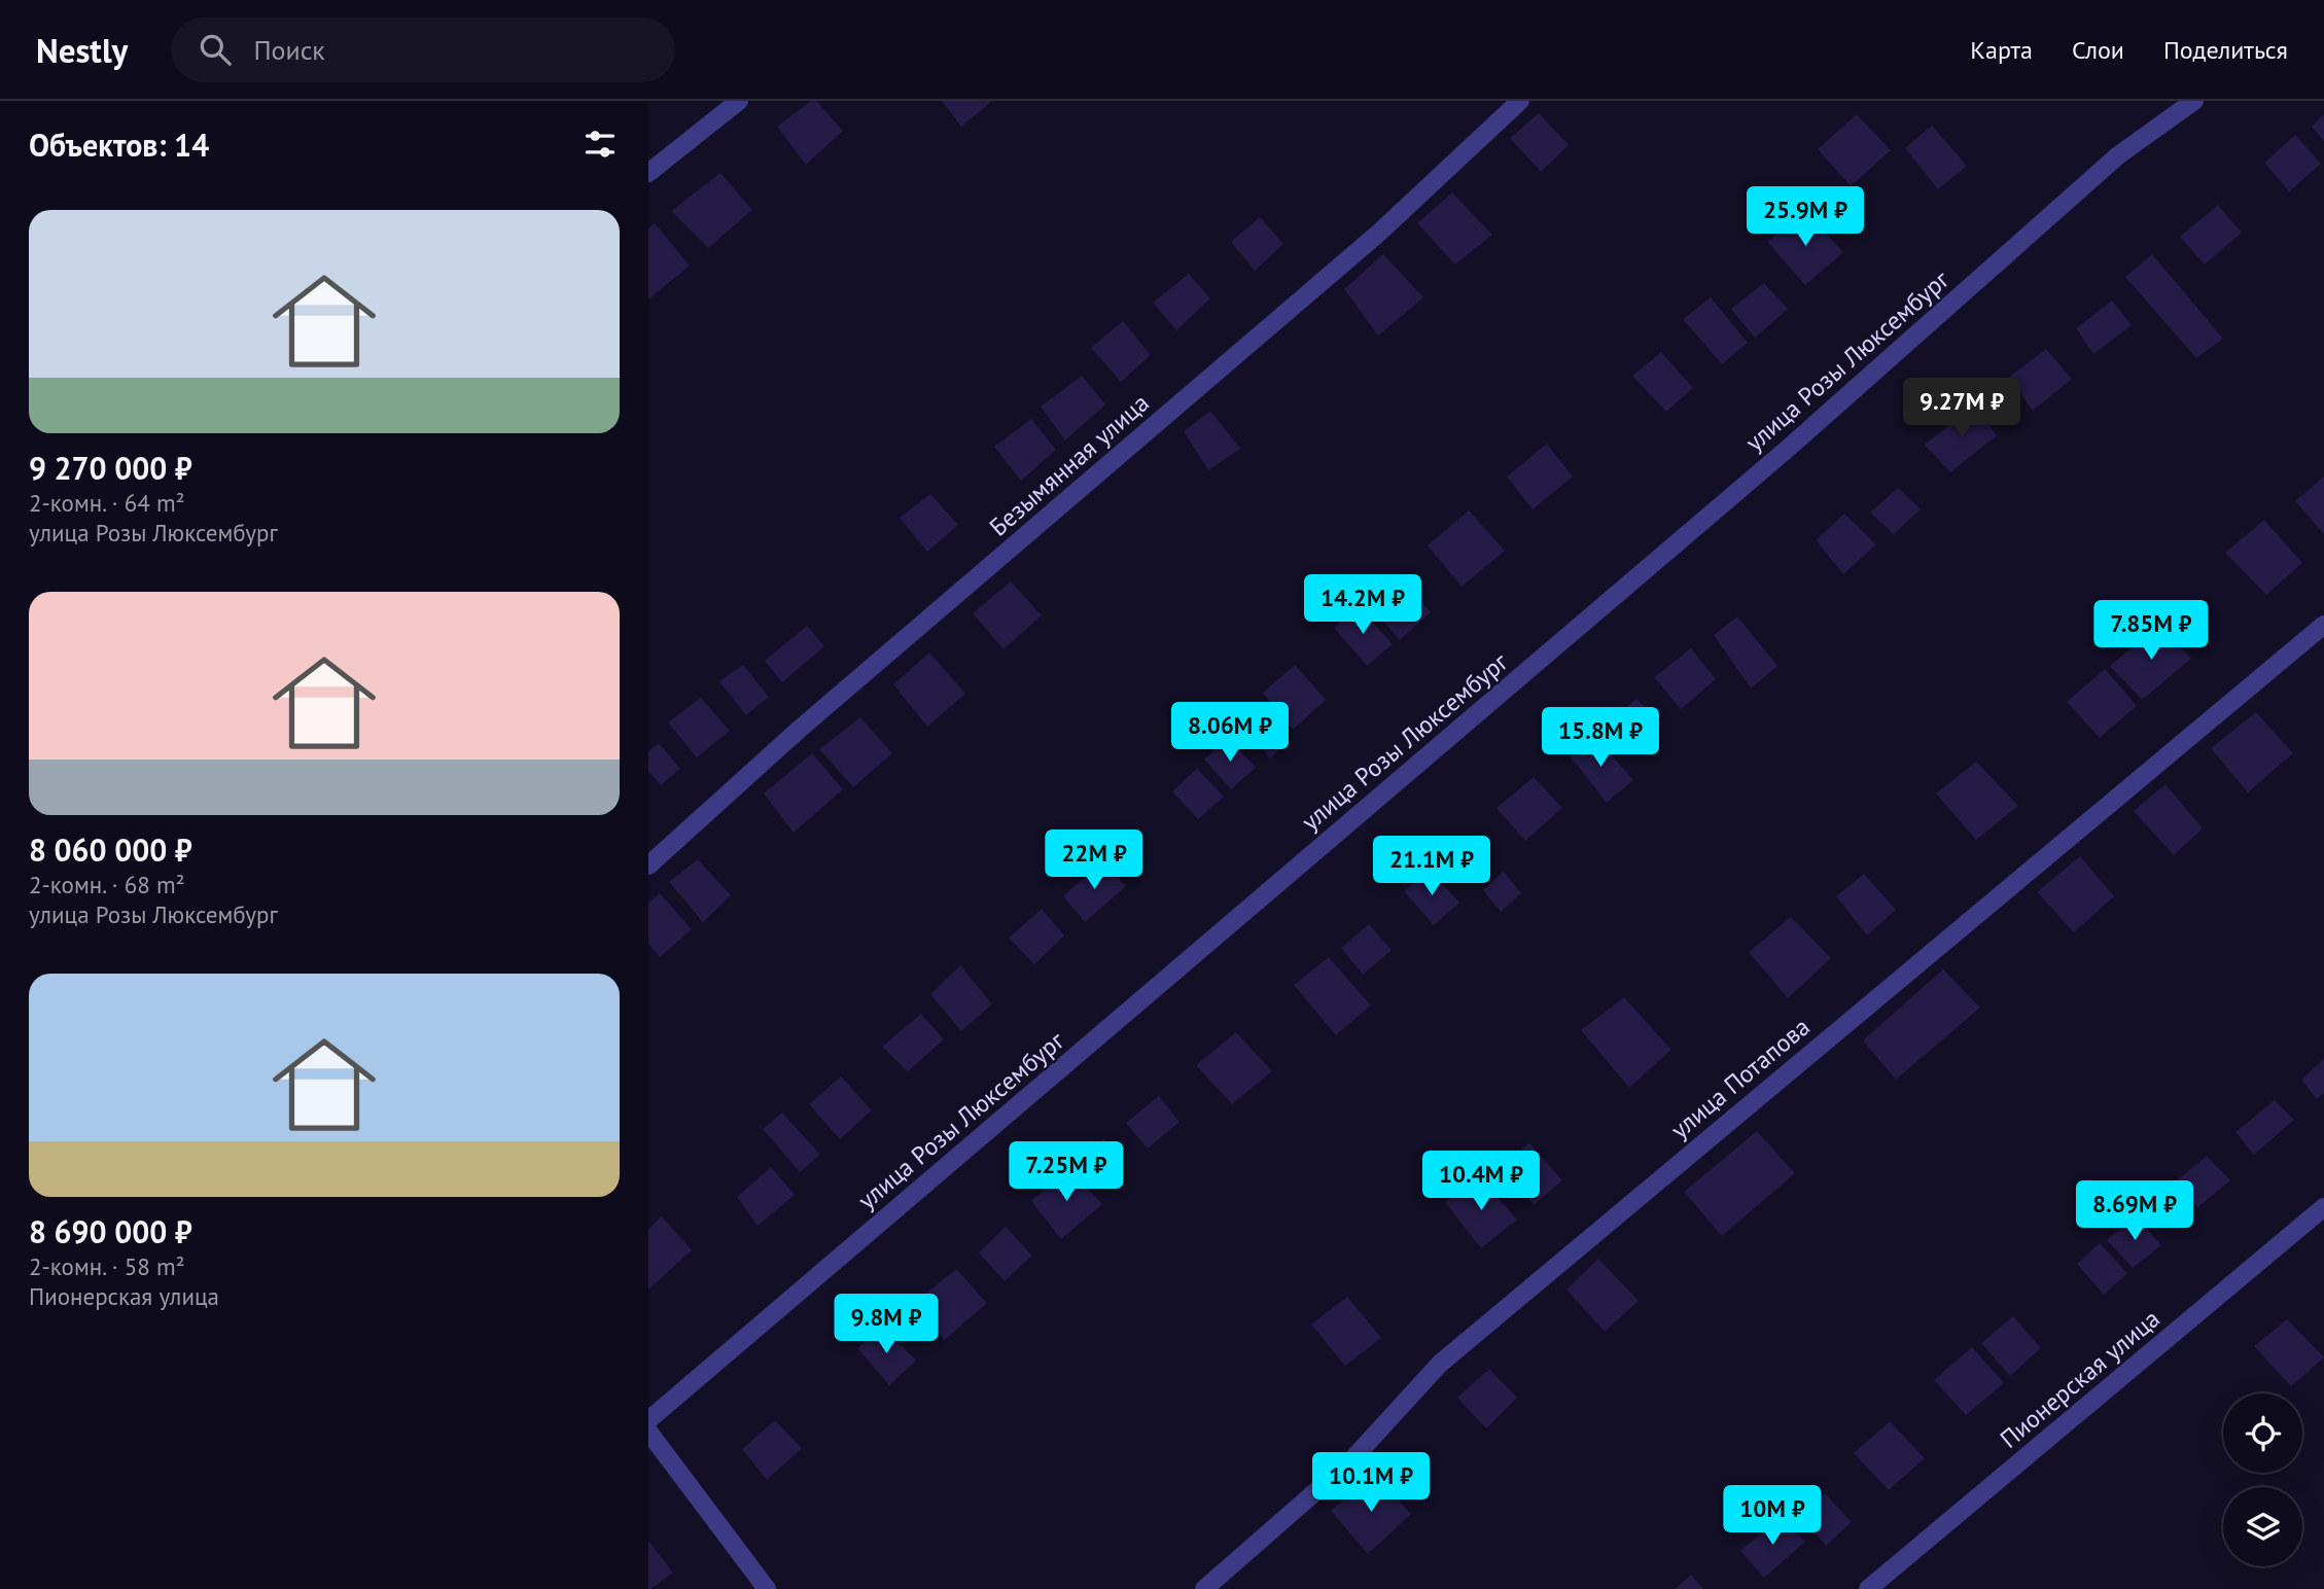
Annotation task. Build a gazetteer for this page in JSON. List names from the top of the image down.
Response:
{
  "streets": {
    "street": [
      "улица Розы Люксембург",
      "Безымянная улица",
      "улица Потапова",
      "Пионерская улица"
    ]
  },
  "page": {
    "header": "Nestly",
    "search": "Поиск",
    "nav": ["Карта", "Слои", "Поделиться"],
    "heading": "Объектов: 14",
    "price": [
      "25.9M ₽",
      "9.27M ₽",
      "14.2M ₽",
      "7.85M ₽",
      "8.06M ₽",
      "15.8M ₽",
      "22M ₽",
      "21.1M ₽",
      "7.25M ₽",
      "10.4M ₽",
      "8.69M ₽",
      "9.8M ₽",
      "10.1M ₽",
      "10M ₽"
    ],
    "list": [
      {
        "name": "9 270 000 ₽",
        "note": "2-комн. · 64 m² · улица Розы Люксембург"
      },
      {
        "name": "8 060 000 ₽",
        "note": "2-комн. · 68 m² · улица Розы Люксембург"
      },
      {
        "name": "8 690 000 ₽",
        "note": "2-комн. · 58 m² · Пионерская улица"
      }
    ]
  }
}
